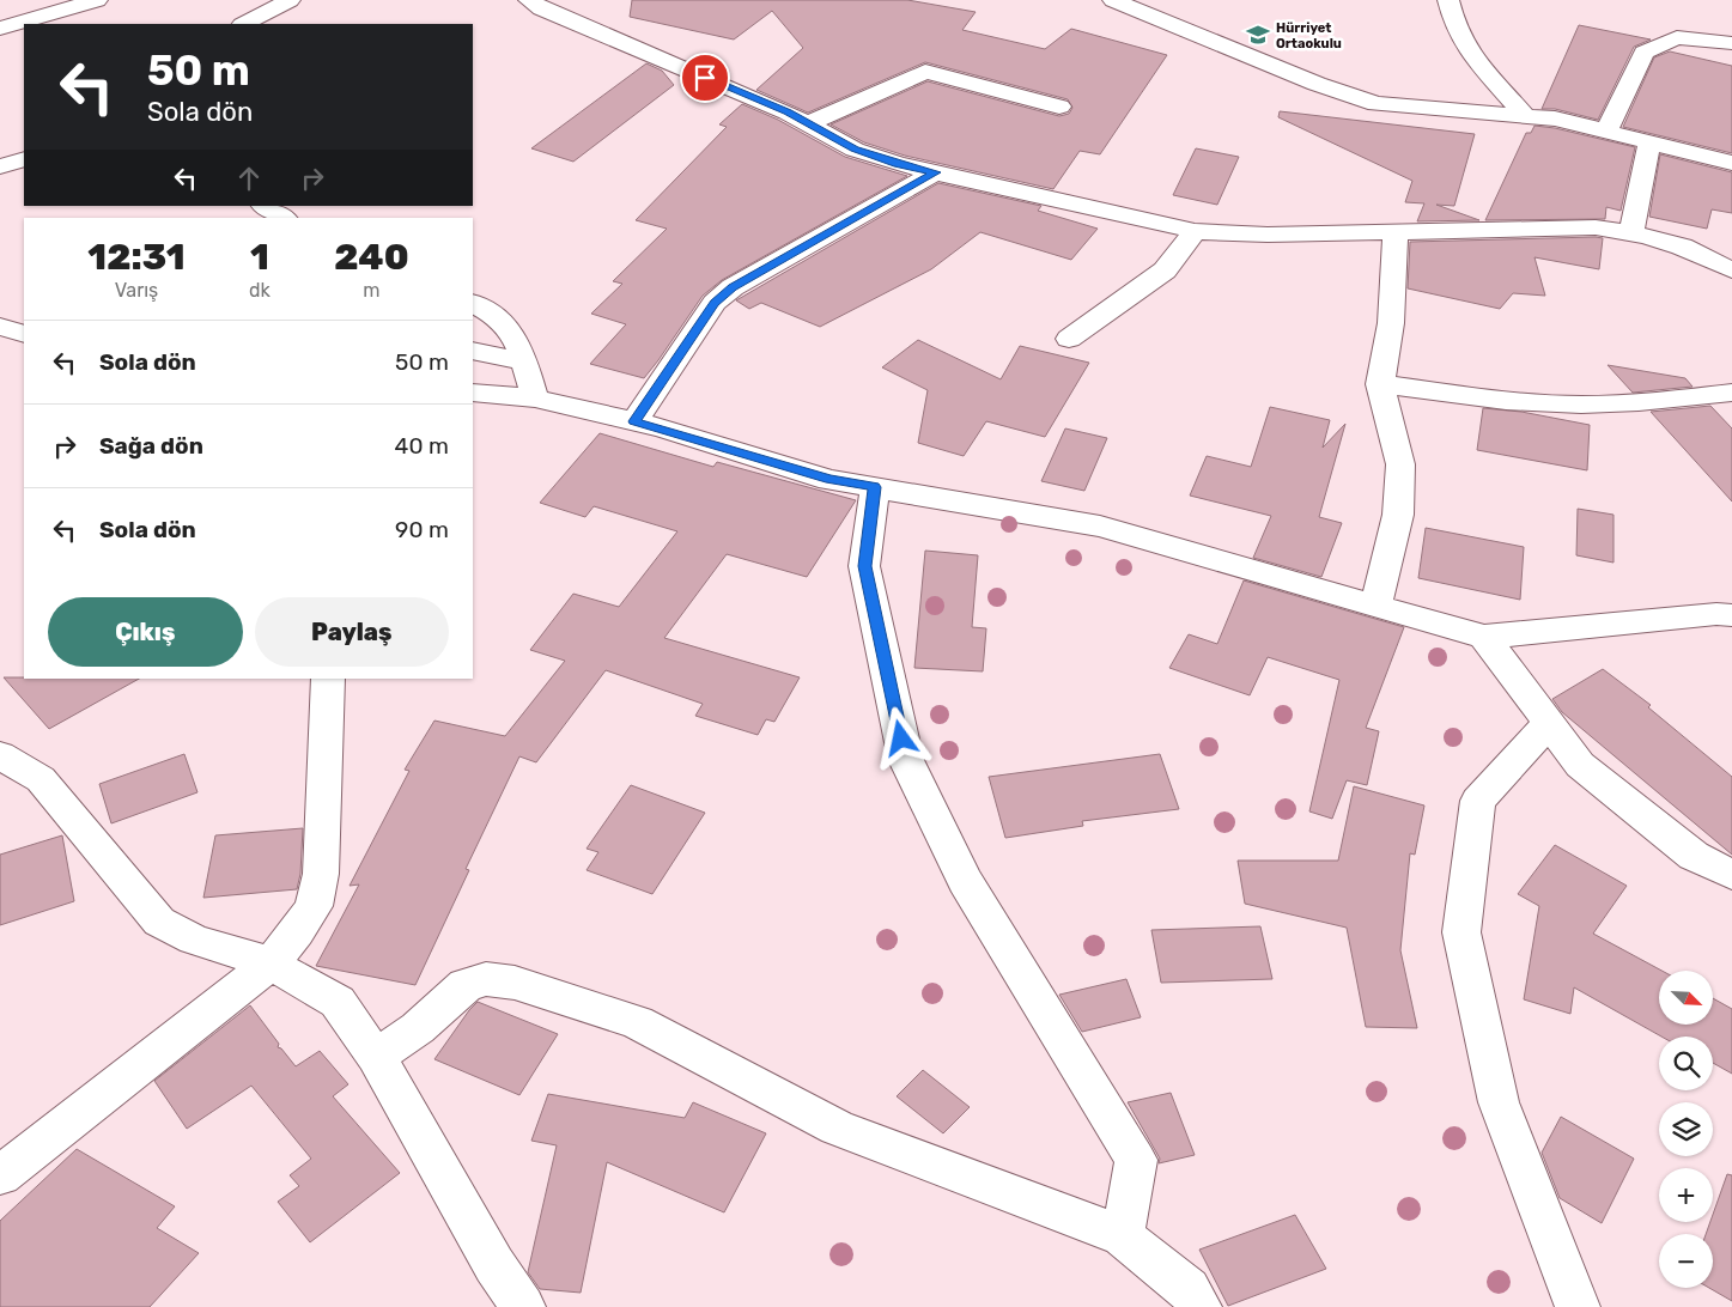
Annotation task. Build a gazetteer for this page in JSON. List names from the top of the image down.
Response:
{
  "places": {
    "school or university": ["Hürriyet Ortaokulu"]
  },
  "north": "bottom right",
  "page": {
    "turn": ["50 m", "Sola dön"],
    "eta": [
      "12:31",
      "Varış",
      "1",
      "dk",
      "240",
      "m"
    ],
    "list": [
      {
        "name": "Sola dön",
        "value": "50 m"
      },
      {
        "name": "Sağa dön",
        "value": "40 m"
      },
      {
        "name": "Sola dön",
        "value": "90 m"
      }
    ],
    "buttons": ["Çıkış", "Paylaş"],
    "map_buttons": ["+", "−"]
  }
}
